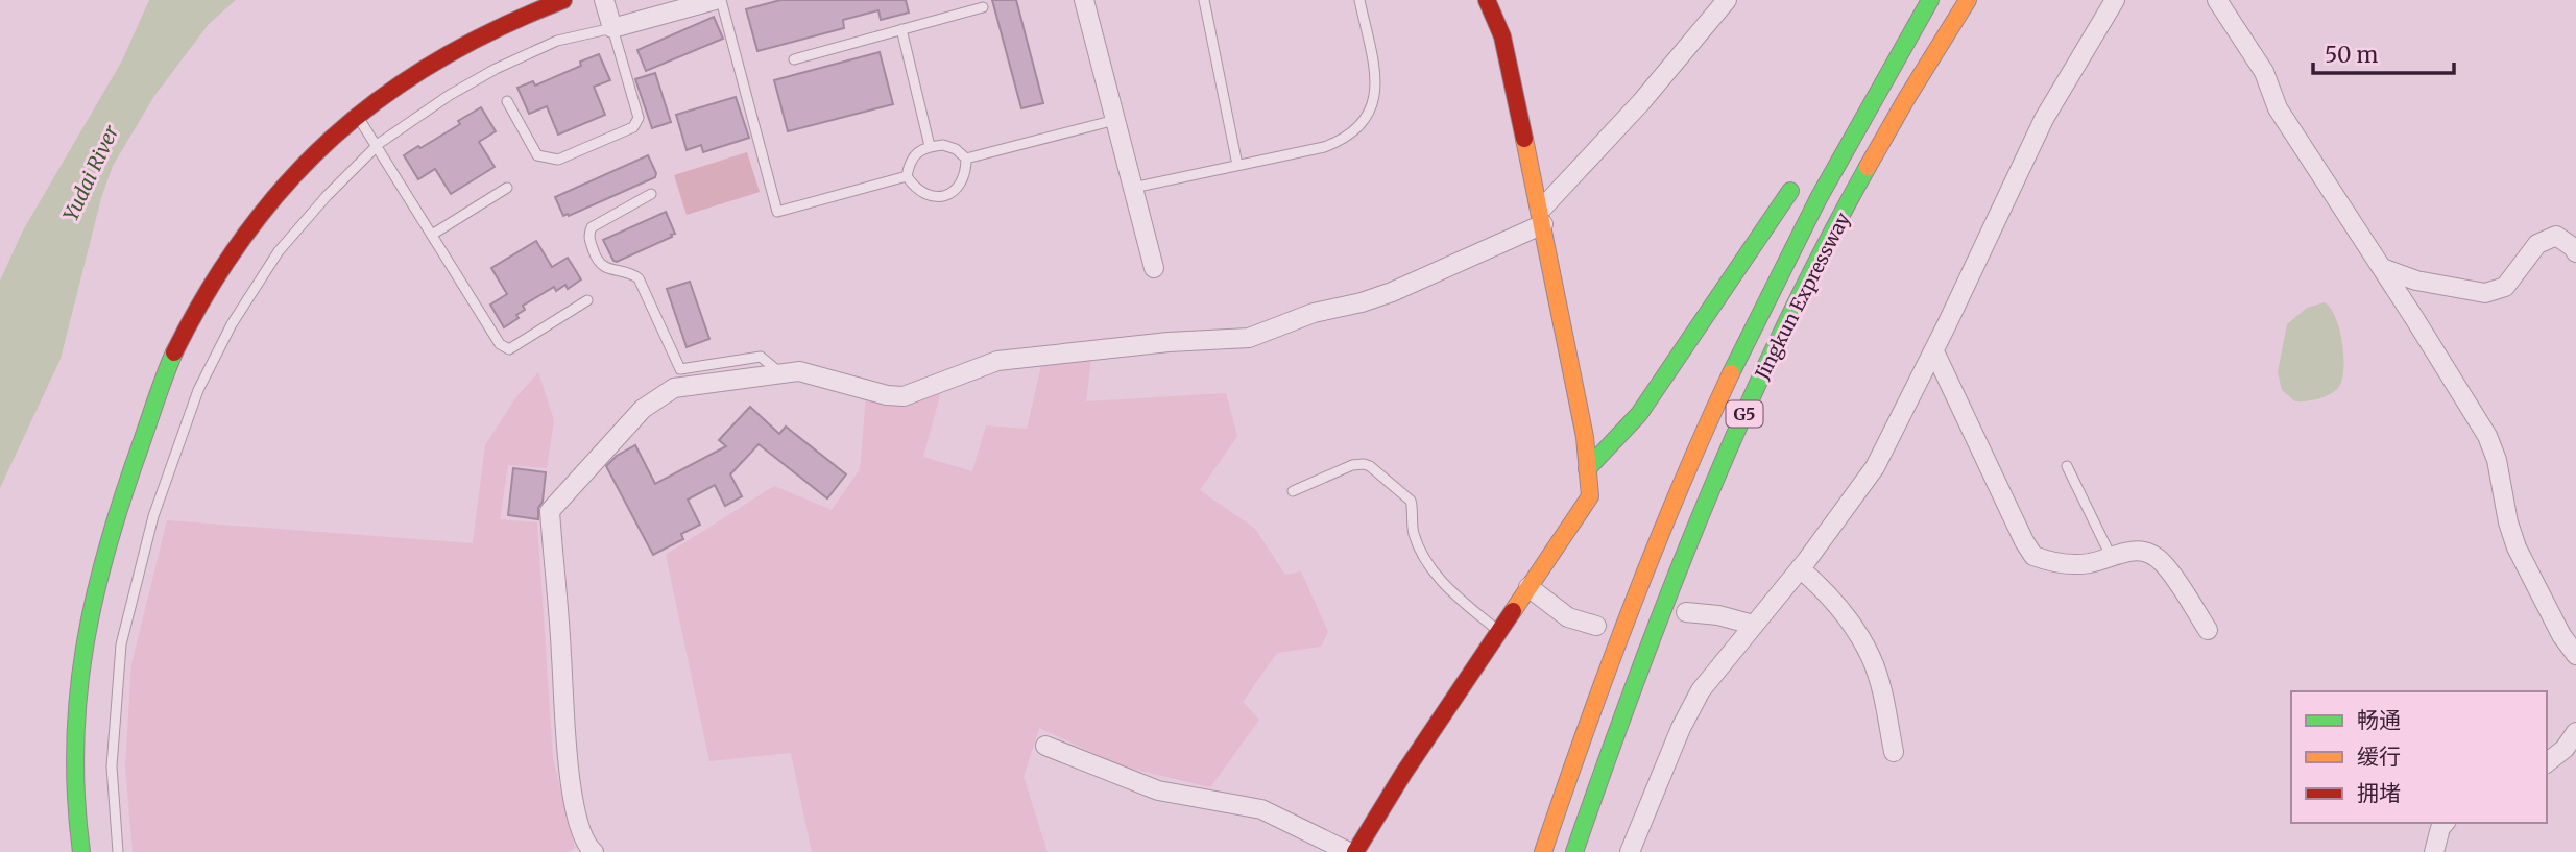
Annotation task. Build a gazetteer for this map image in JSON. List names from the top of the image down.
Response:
{
  "streets": {
    "main road": ["Jingkun Expressway", "G5"]
  },
  "water": ["Yudai River"],
  "legend": ["畅通", "缓行", "拥堵"],
  "scale_bar": "50 m"
}
